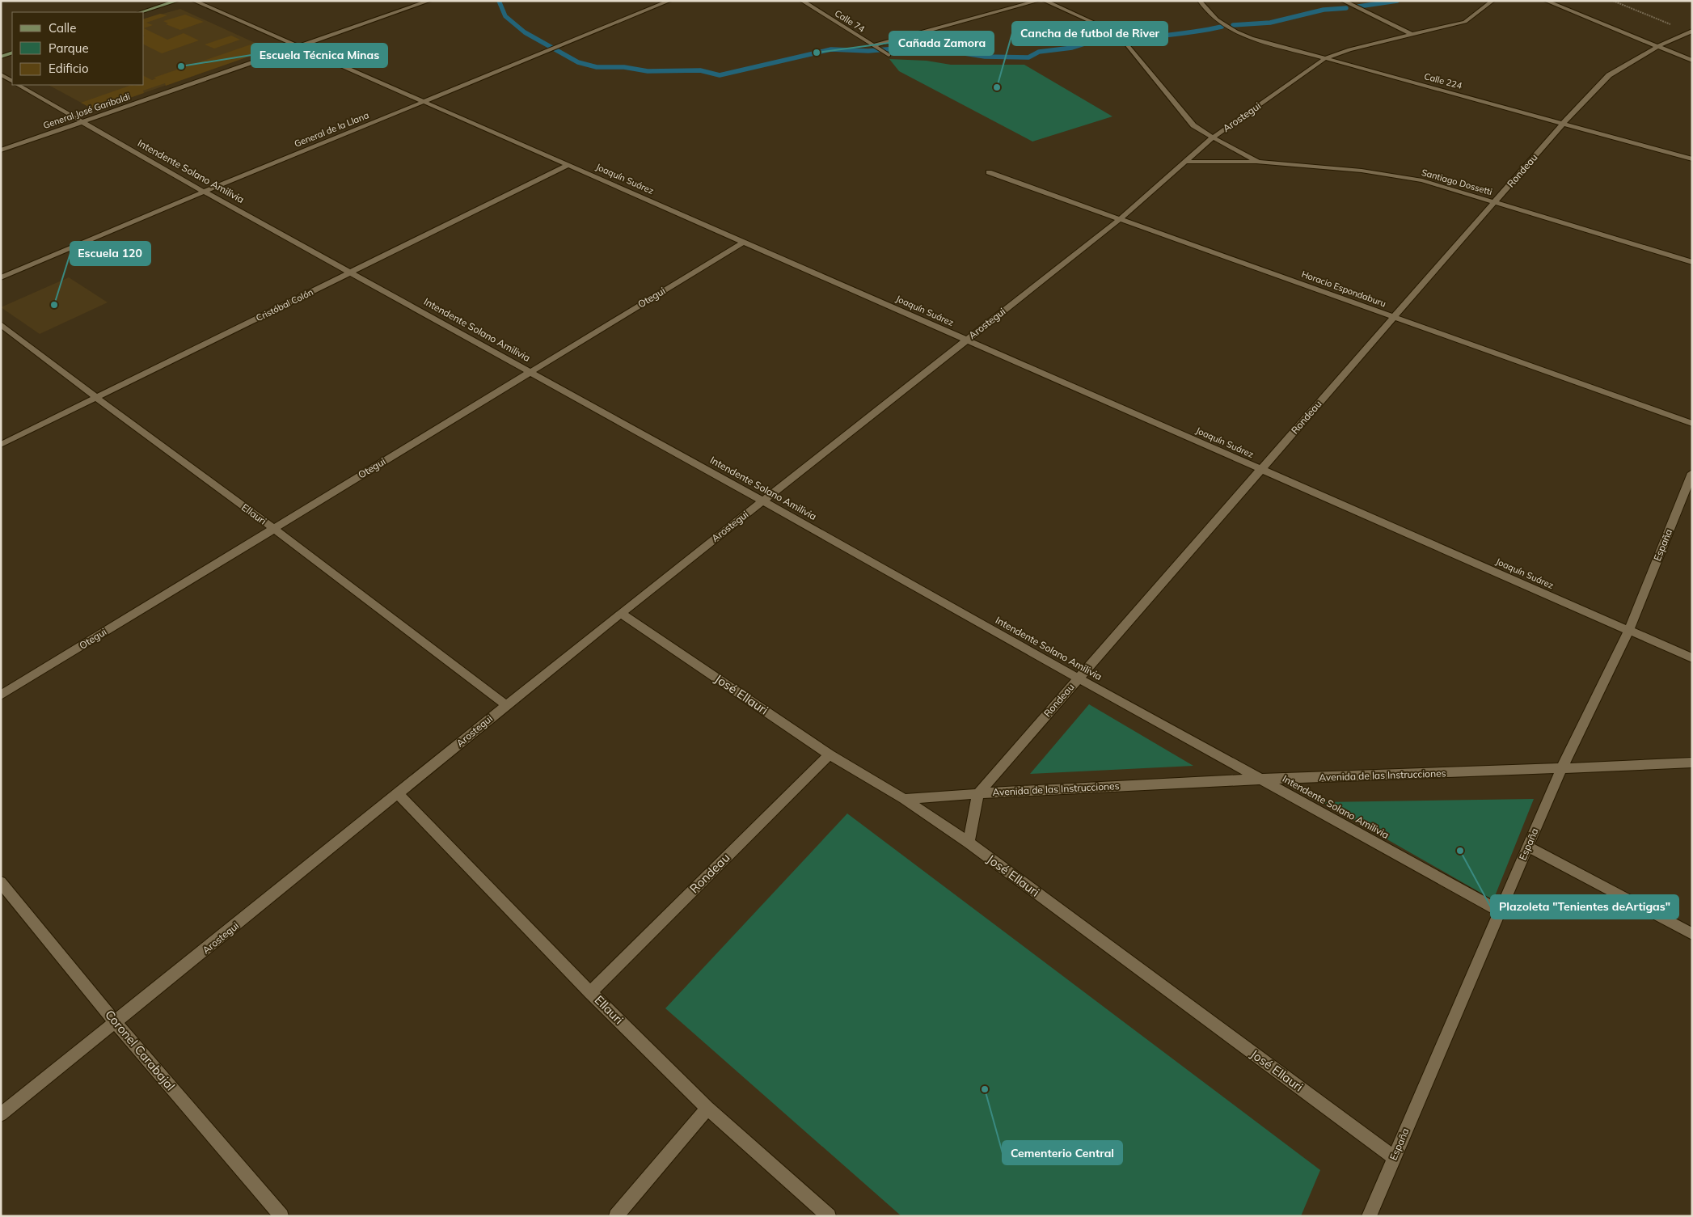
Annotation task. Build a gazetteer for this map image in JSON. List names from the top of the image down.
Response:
{
  "streets": {
    "street": [
      "Calle 74",
      "Calle 224",
      "General José Garibaldi",
      "Arostegui",
      "General de la Llana",
      "Rondeau",
      "Intendente Solano Amilivia",
      "Joaquín Suárez",
      "Santiago Dossetti",
      "Horacio Espondaburu",
      "Otegui",
      "Cristóbal Colón",
      "Ellauri",
      "España",
      "José Ellauri",
      "Avenida de las Instrucciones",
      "Coronel Carabajal"
    ]
  },
  "crossings": [
    ["Calle 224", "Arostegui"],
    ["Calle 224", "Rondeau"],
    ["General José Garibaldi", "Intendente Solano Amilivia"],
    ["General José Garibaldi", "Joaquín Suárez"],
    ["Arostegui", "Intendente Solano Amilivia"],
    ["Arostegui", "Joaquín Suárez"],
    ["Arostegui", "Santiago Dossetti"],
    ["Arostegui", "Horacio Espondaburu"],
    ["Arostegui", "Ellauri"],
    ["Arostegui", "José Ellauri"],
    ["Arostegui", "Coronel Carabajal"],
    ["General de la Llana", "Intendente Solano Amilivia"],
    ["General de la Llana", "Joaquín Suárez"],
    ["Rondeau", "Intendente Solano Amilivia"],
    ["Rondeau", "Joaquín Suárez"],
    ["Rondeau", "Santiago Dossetti"],
    ["Rondeau", "Horacio Espondaburu"],
    ["Rondeau", "Ellauri"],
    ["Rondeau", "José Ellauri"],
    ["Rondeau", "Avenida de las Instrucciones"],
    ["Intendente Solano Amilivia", "Otegui"],
    ["Intendente Solano Amilivia", "Cristóbal Colón"],
    ["Intendente Solano Amilivia", "España"],
    ["Intendente Solano Amilivia", "Avenida de las Instrucciones"],
    ["Joaquín Suárez", "Otegui"],
    ["Joaquín Suárez", "Cristóbal Colón"],
    ["Joaquín Suárez", "España"],
    ["Otegui", "Ellauri"],
    ["Cristóbal Colón", "Ellauri"],
    ["España", "José Ellauri"],
    ["España", "Avenida de las Instrucciones"],
    ["José Ellauri", "Avenida de las Instrucciones"]
  ],
  "places": [
    "Cañada Zamora",
    "Escuela Técnica Minas",
    "Cancha de futbol de River",
    "Escuela 120",
    "Plazoleta \"Tenientes deArtigas\"",
    "Cementerio Central"
  ],
  "legend": ["Calle", "Parque", "Edificio"]
}
